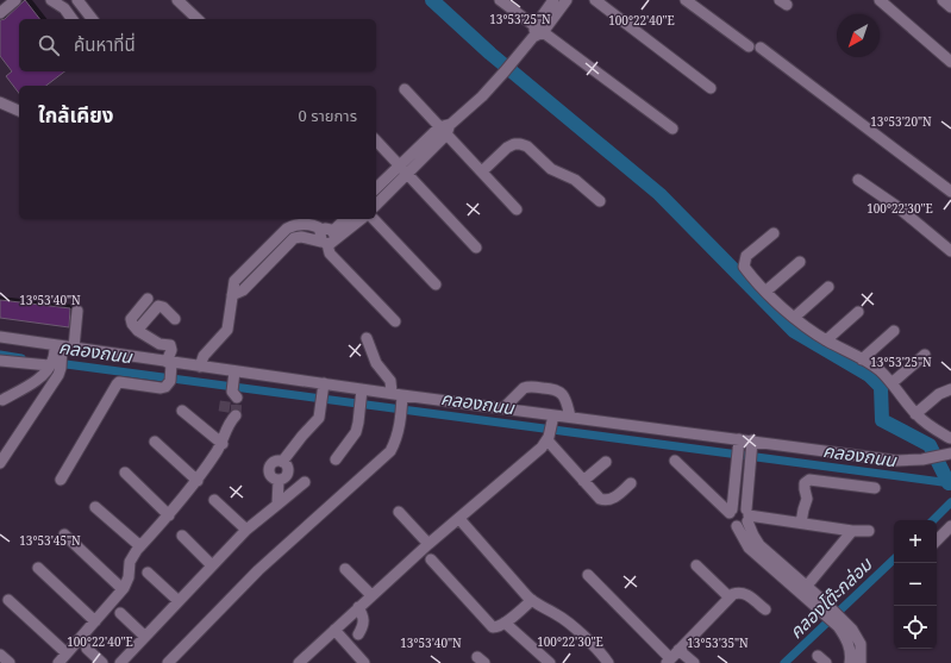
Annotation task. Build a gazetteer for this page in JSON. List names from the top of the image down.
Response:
{
  "water": ["คลองถนน", "คลองโต๊ะกล่อม"],
  "north": "bottom left",
  "page": {
    "search": "ค้นหาที่นี่",
    "heading": ["ใกล้เคียง", "0 รายการ"],
    "map_buttons": ["+", "−"]
  },
  "coordinates": [
    "13°53'25\"N",
    "100°22'40\"E",
    "13°53'20\"N",
    "100°22'30\"E",
    "13°53'40\"N",
    "13°53'45\"N",
    "13°53'35\"N"
  ]
}
